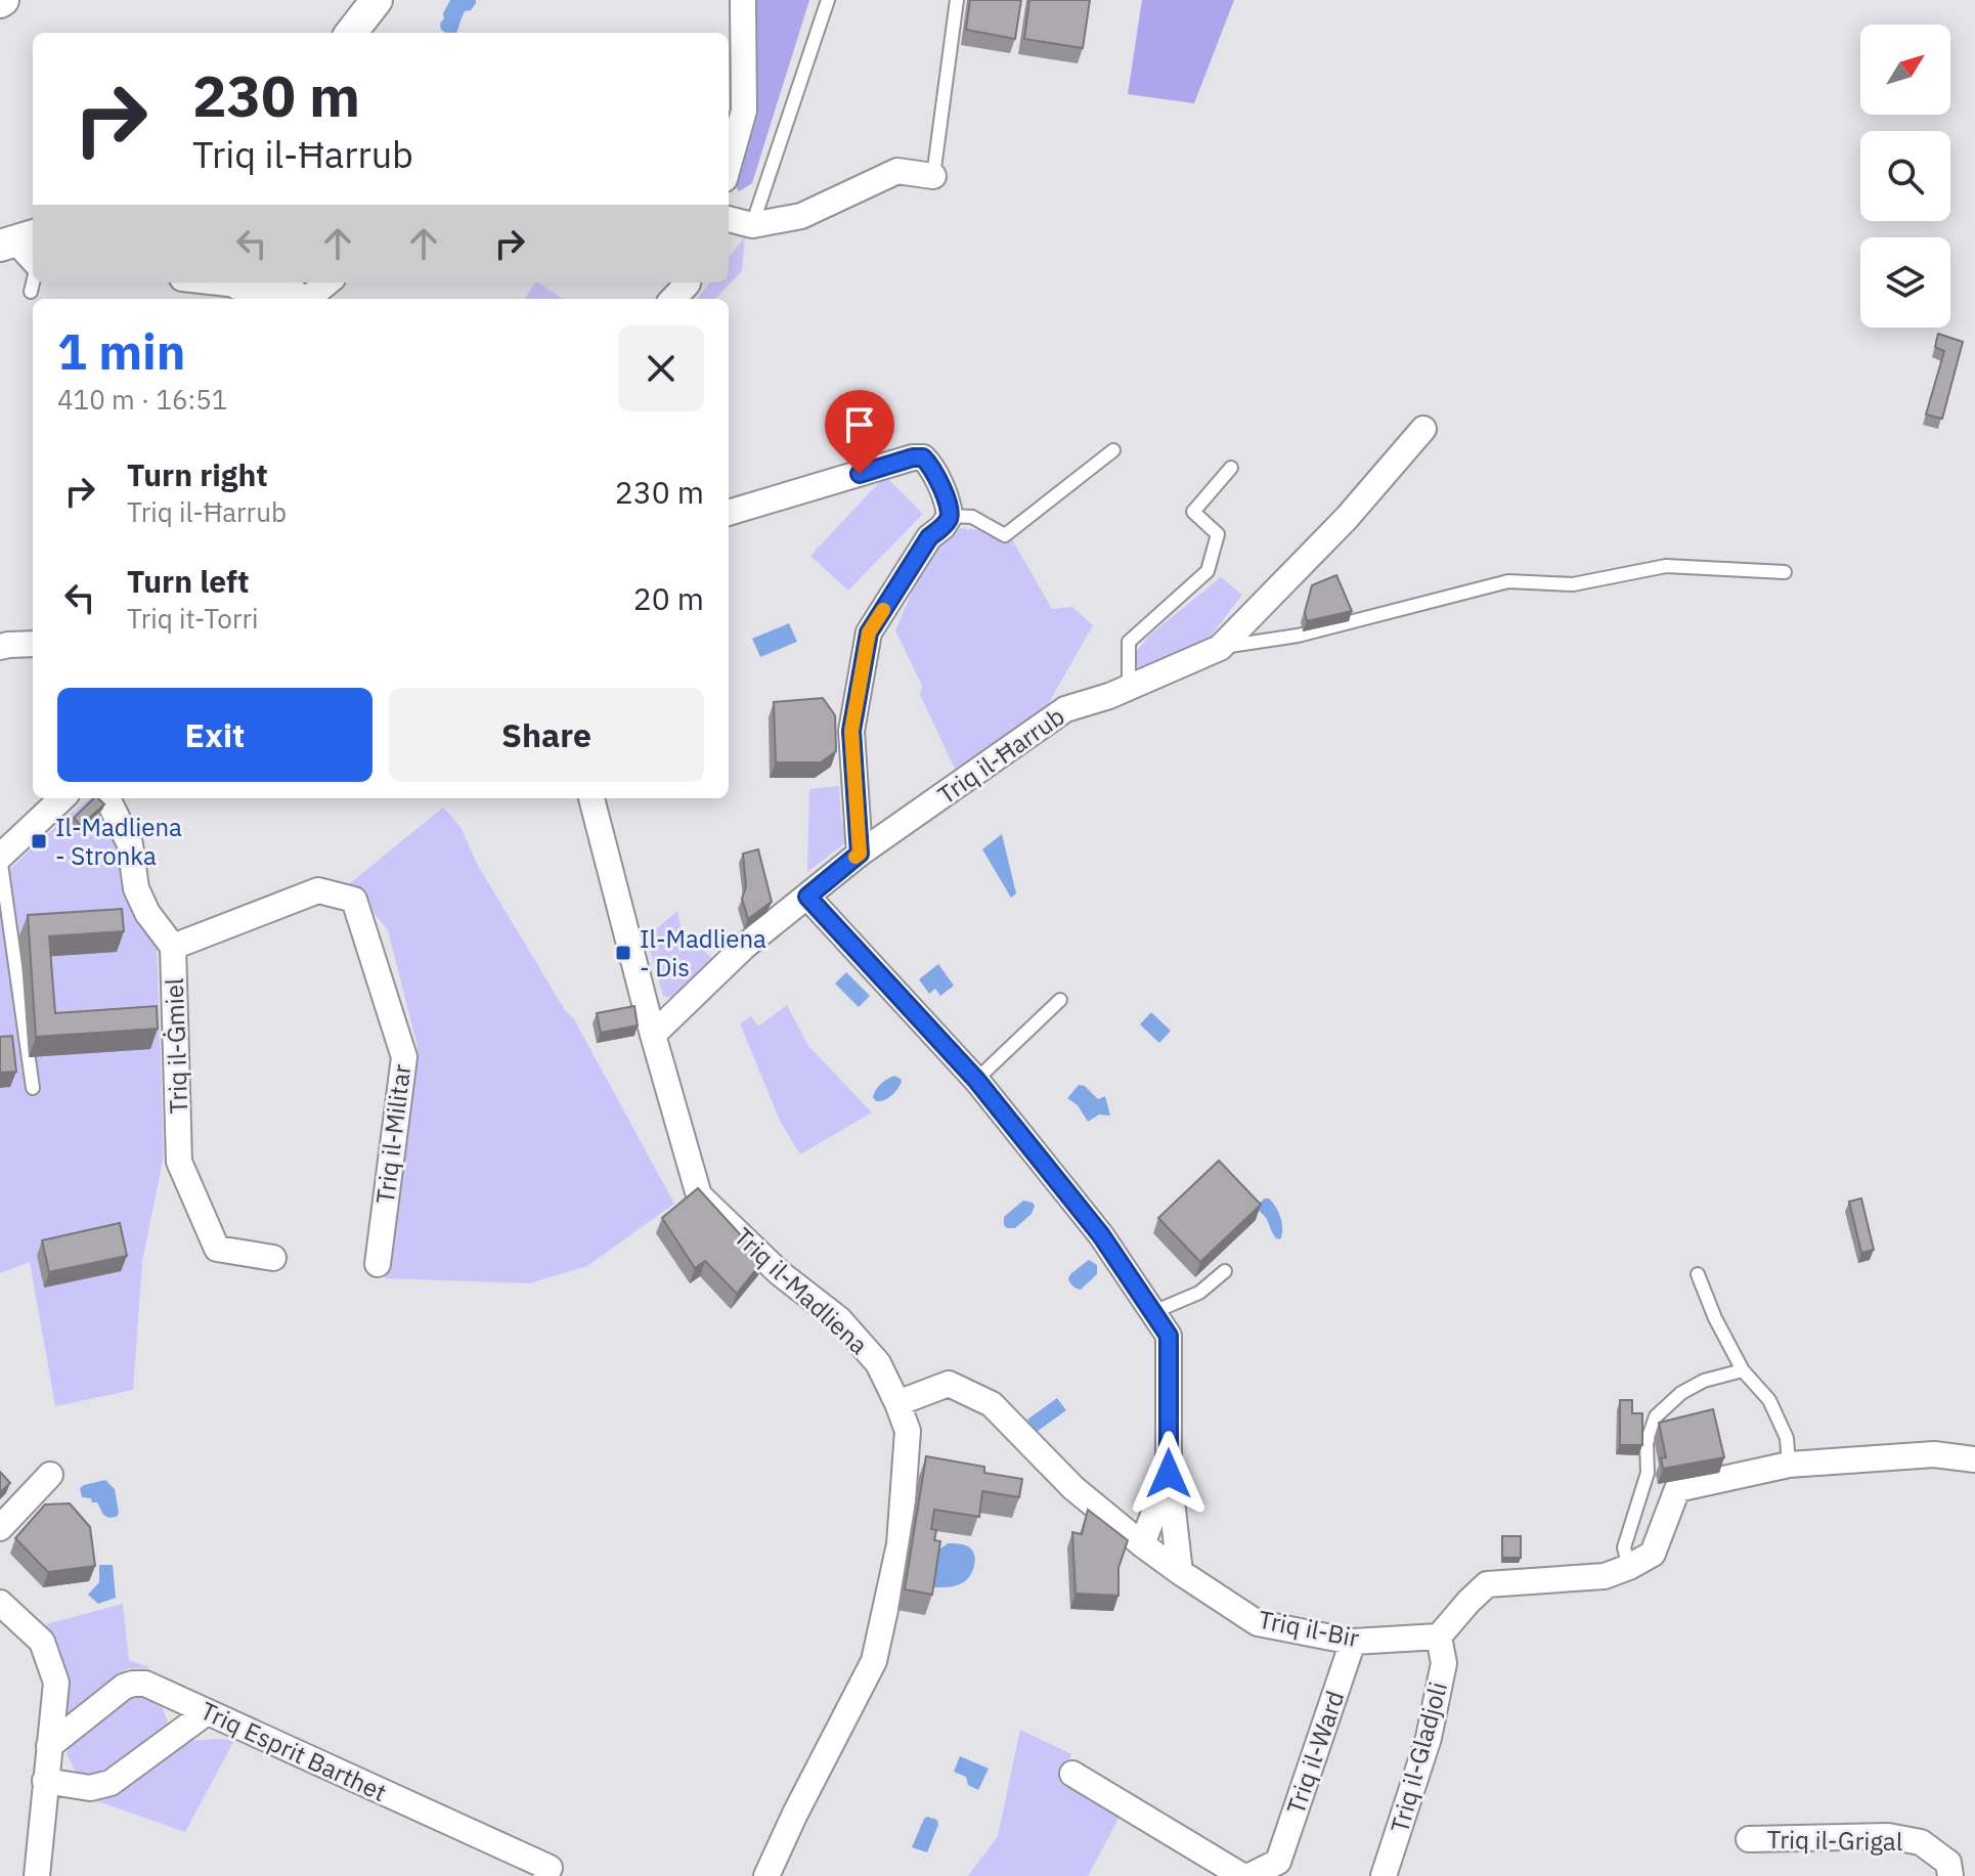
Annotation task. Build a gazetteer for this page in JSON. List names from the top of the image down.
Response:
{
  "streets": {
    "street": [
      "Triq il-Ħarrub",
      "Triq il-Ġmiel",
      "Triq il-Militar",
      "Triq il-Madliena",
      "Triq il-Bir",
      "Triq Esprit Barthet",
      "Triq il-Ward",
      "Triq il-Gladjoli",
      "Triq il-Grigal"
    ]
  },
  "crossings": [
    ["Triq il-Ħarrub", "Triq il-Madliena"],
    ["Triq il-Ġmiel", "Triq il-Militar"],
    ["Triq il-Madliena", "Triq il-Bir"],
    ["Triq il-Bir", "Triq il-Ward"],
    ["Triq il-Bir", "Triq il-Gladjoli"]
  ],
  "places": {
    "transit": ["Il-Madliena - Stronka", "Il-Madliena - Dis"]
  },
  "north": "top right",
  "page": {
    "turn": ["230 m", "Triq il-Ħarrub"],
    "heading": ["1 min", "410 m · 16:51"],
    "list": [
      {
        "name": "Turn right",
        "note": "Triq il-Ħarrub",
        "value": "230 m"
      },
      {
        "name": "Turn left",
        "note": "Triq it-Torri",
        "value": "20 m"
      }
    ],
    "buttons": ["Exit", "Share"]
  }
}
